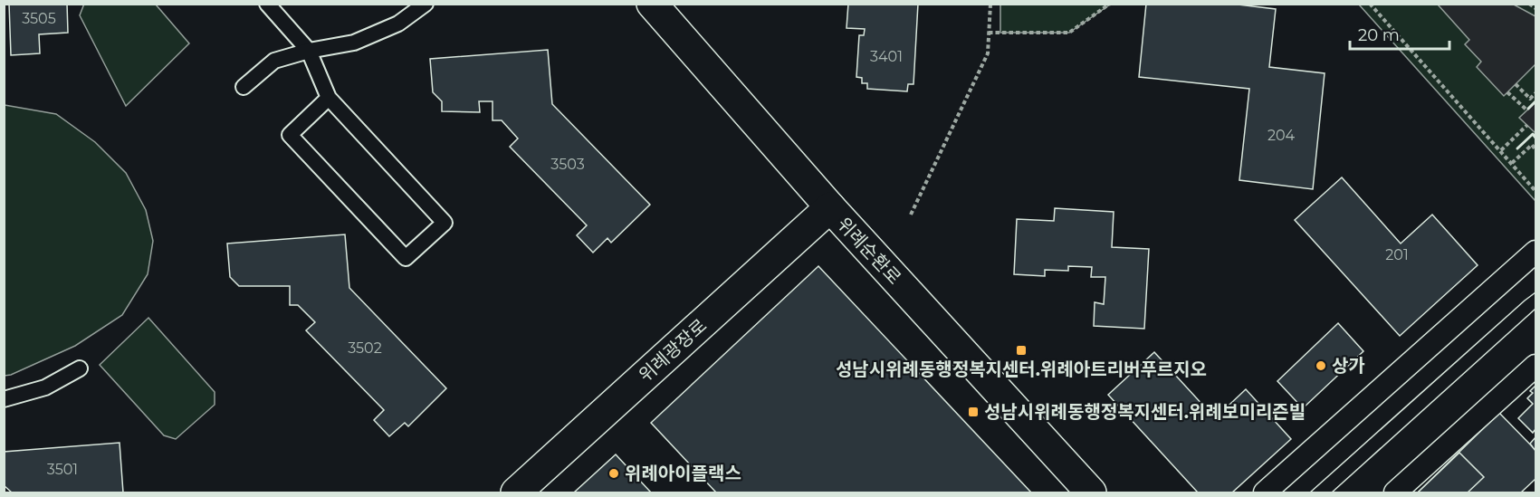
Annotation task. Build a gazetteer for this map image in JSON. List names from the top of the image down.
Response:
{
  "streets": {
    "street": ["위례순환로", "위례광장로"]
  },
  "crossings": [
    ["위례순환로", "위례광장로"]
  ],
  "places": {
    "transit": ["성남시위례동행정복지센터.위례아트리버푸르지오", "성남시위례동행정복지센터.위례보미리즌빌"],
    "other": ["상가", "위례아이플랙스"]
  },
  "house_numbers": [
    "3505",
    "3401",
    "204",
    "3503",
    "201",
    "3502",
    "3501"
  ],
  "scale_bar": "20 m"
}
